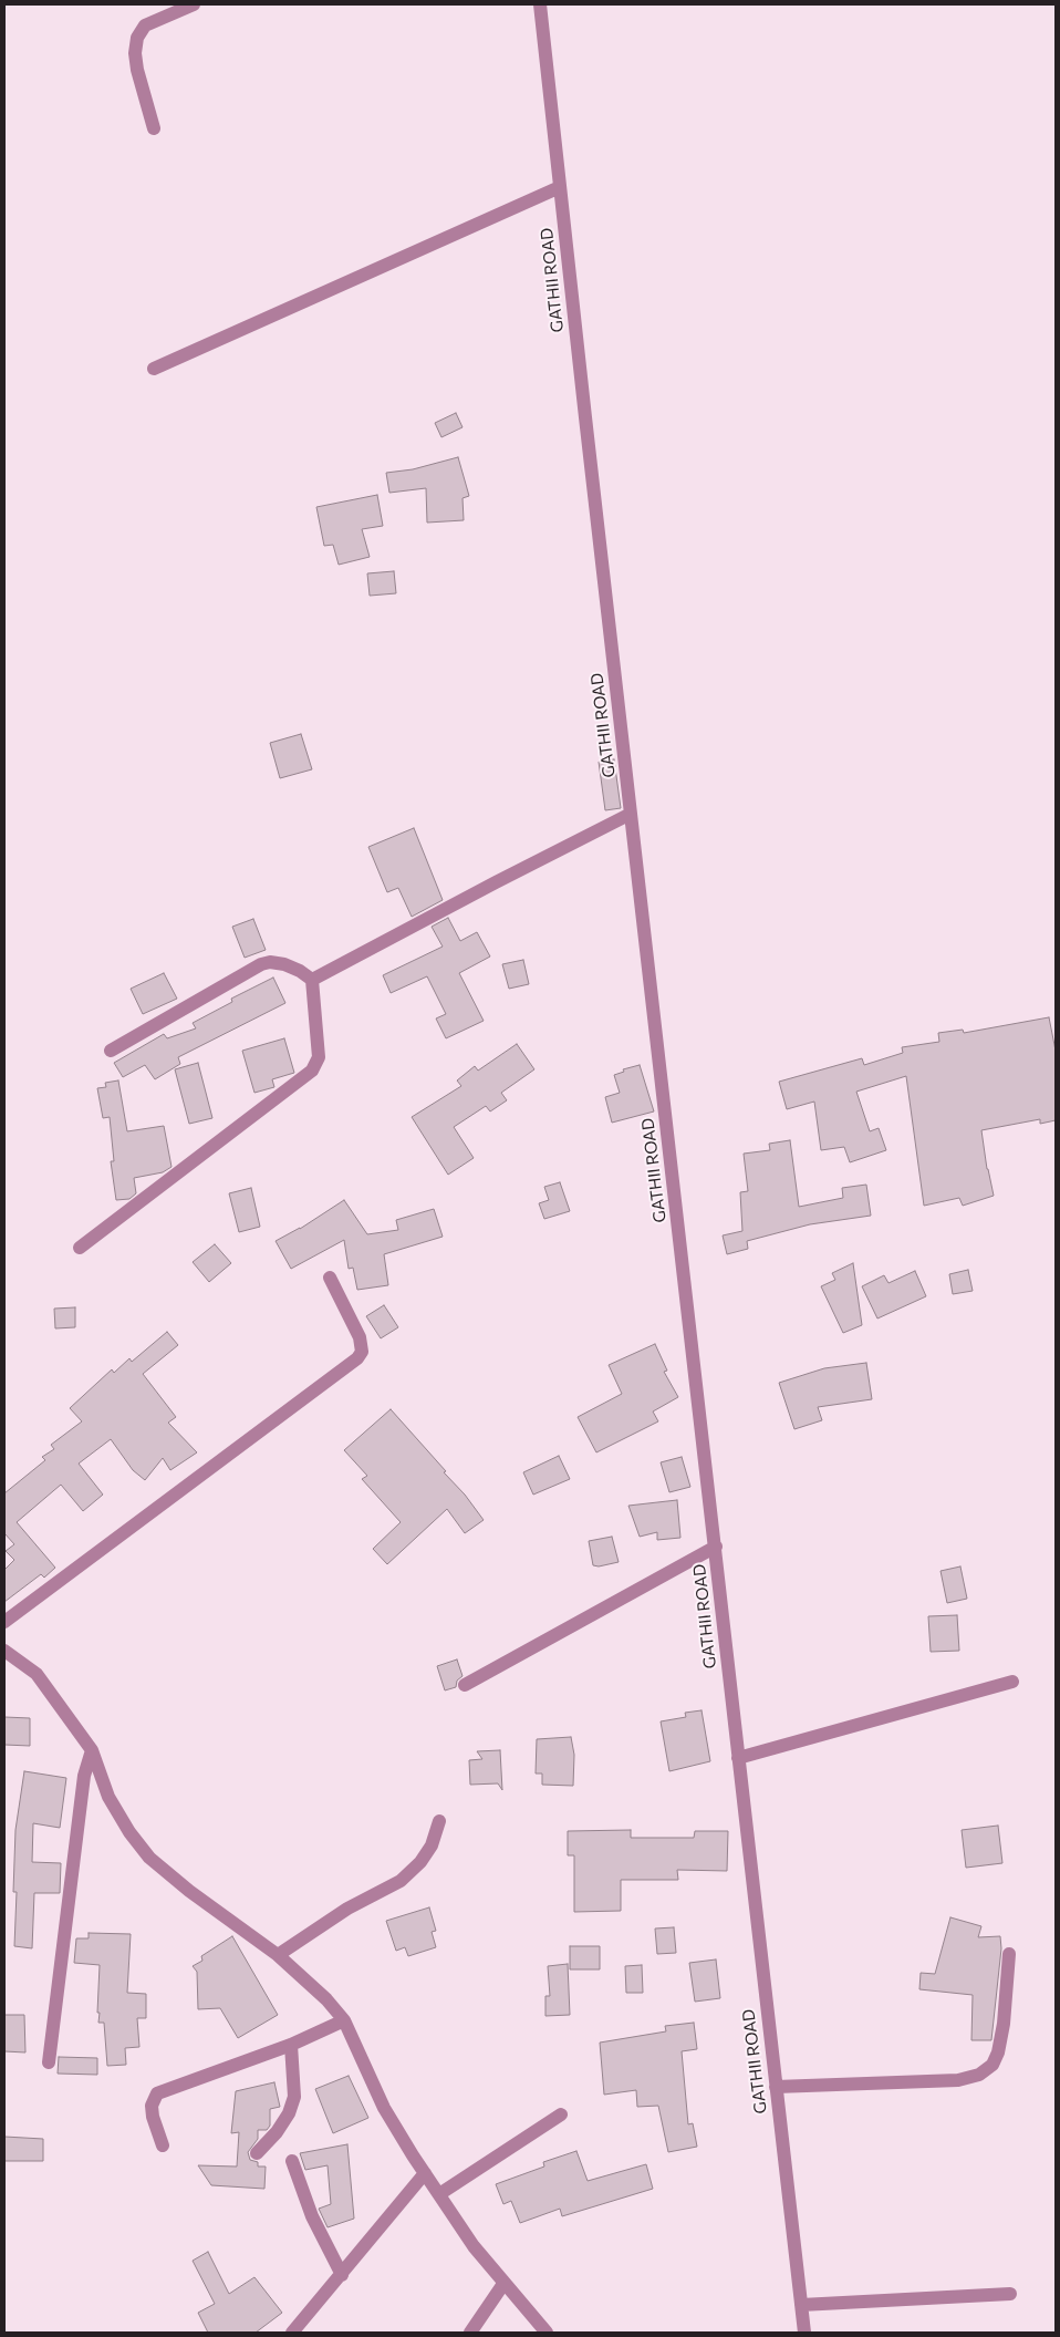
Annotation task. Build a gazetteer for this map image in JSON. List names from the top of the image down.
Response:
{
  "streets": {
    "street": ["GATHII ROAD"]
  }
}
